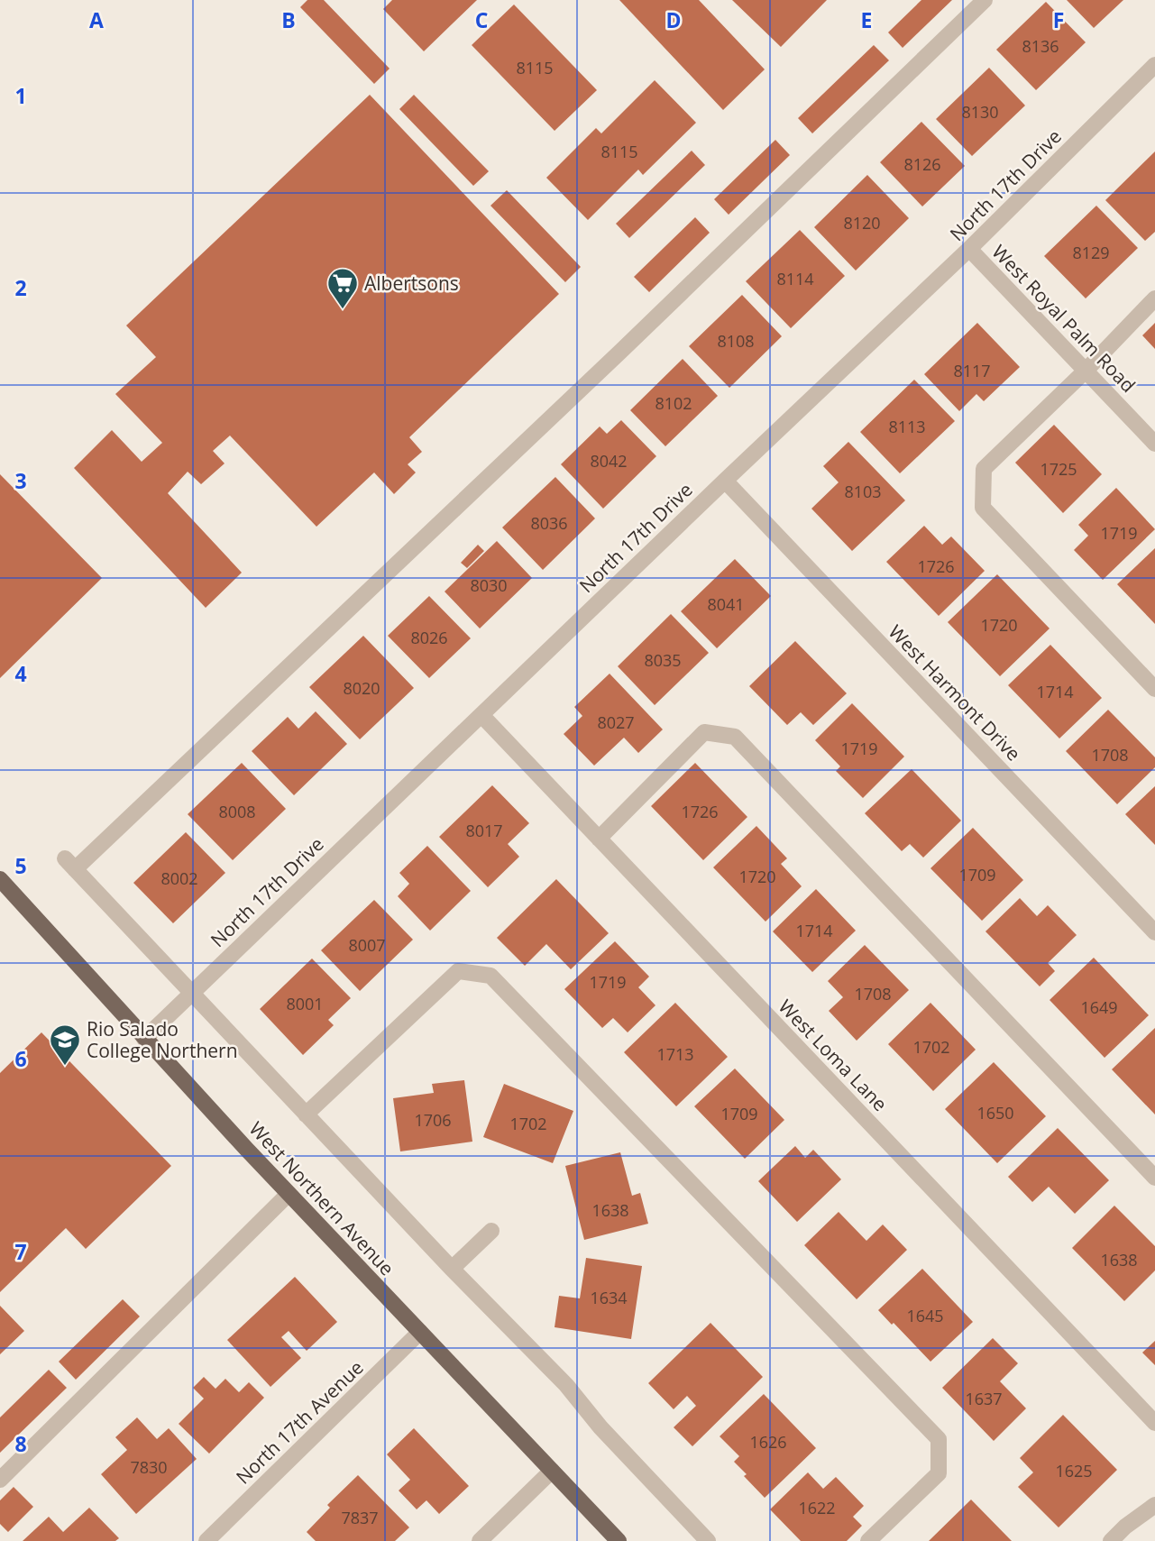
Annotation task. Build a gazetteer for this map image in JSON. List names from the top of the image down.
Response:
{
  "streets": {
    "main road": ["West Northern Avenue"],
    "street": [
      "North 17th Drive",
      "West Royal Palm Road",
      "West Harmont Drive",
      "West Loma Lane",
      "North 17th Avenue"
    ]
  },
  "crossings": [
    ["North 17th Drive", "West Royal Palm Road"],
    ["North 17th Drive", "West Harmont Drive"],
    ["North 17th Drive", "West Loma Lane"],
    ["North 17th Drive", "West Northern Avenue"],
    ["West Northern Avenue", "North 17th Avenue"]
  ],
  "places": {
    "supermarket": ["Albertsons"],
    "school or university": ["Rio Salado College Northern"]
  },
  "house_numbers": [
    "8136",
    "8115",
    "8130",
    "8115",
    "8126",
    "8120",
    "8129",
    "8114",
    "8108",
    "8117",
    "8102",
    "8113",
    "8042",
    "1725",
    "8103",
    "8036",
    "1719",
    "1726",
    "8030",
    "8041",
    "1720",
    "8026",
    "8035",
    "8020",
    "1714",
    "8027",
    "1719",
    "1708",
    "8008",
    "1726",
    "8017",
    "1709",
    "1720",
    "8002",
    "1714",
    "8007",
    "1719",
    "1708",
    "8001",
    "1649",
    "1702",
    "1713",
    "1650",
    "1709",
    "1706",
    "1702",
    "1638",
    "1638",
    "1634",
    "1645",
    "1637",
    "1626",
    "7830",
    "1625",
    "1622",
    "7837"
  ],
  "grid": {
    "columns": [
      "A",
      "B",
      "C",
      "D",
      "E",
      "F"
    ],
    "rows": [
      "1",
      "2",
      "3",
      "4",
      "5",
      "6",
      "7",
      "8"
    ]
  }
}
